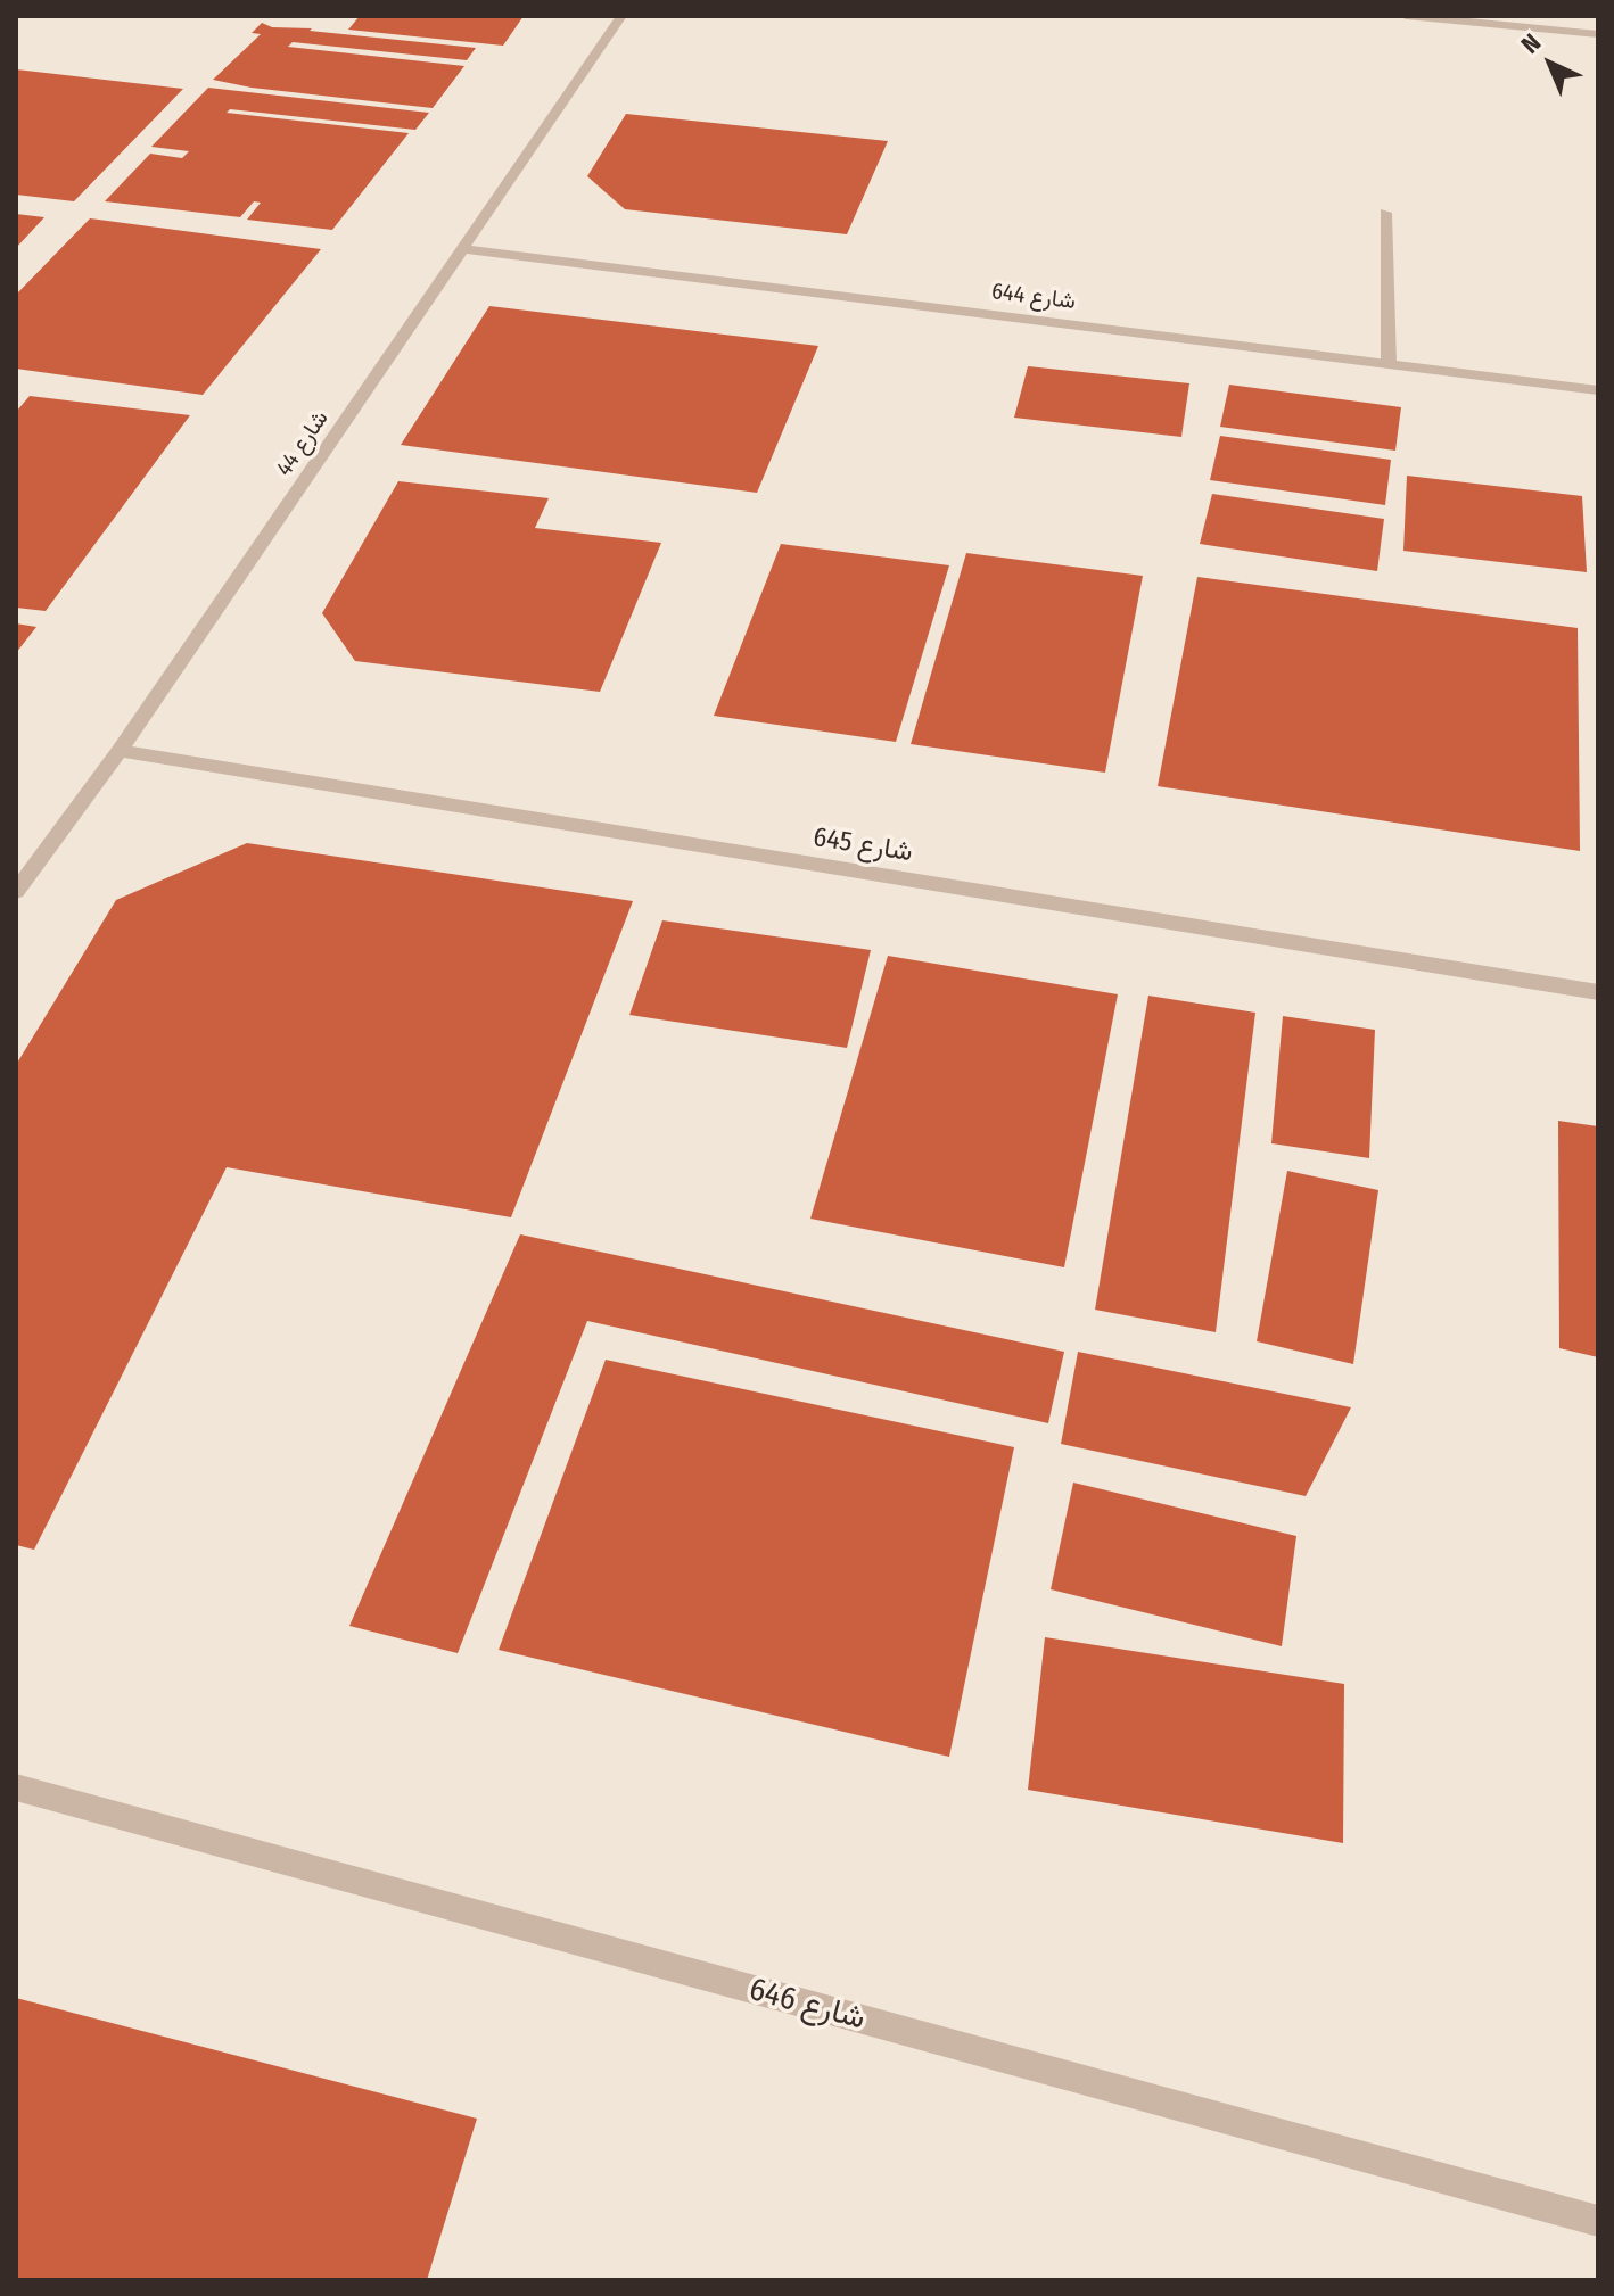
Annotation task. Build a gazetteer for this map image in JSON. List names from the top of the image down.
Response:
{
  "streets": {
    "street": [
      "شارع 644",
      "شارع 44",
      "شارع 645",
      "شارع 646"
    ]
  },
  "crossings": [
    ["شارع 644", "شارع 44"],
    ["شارع 44", "شارع 645"]
  ],
  "north": "top left"
}
